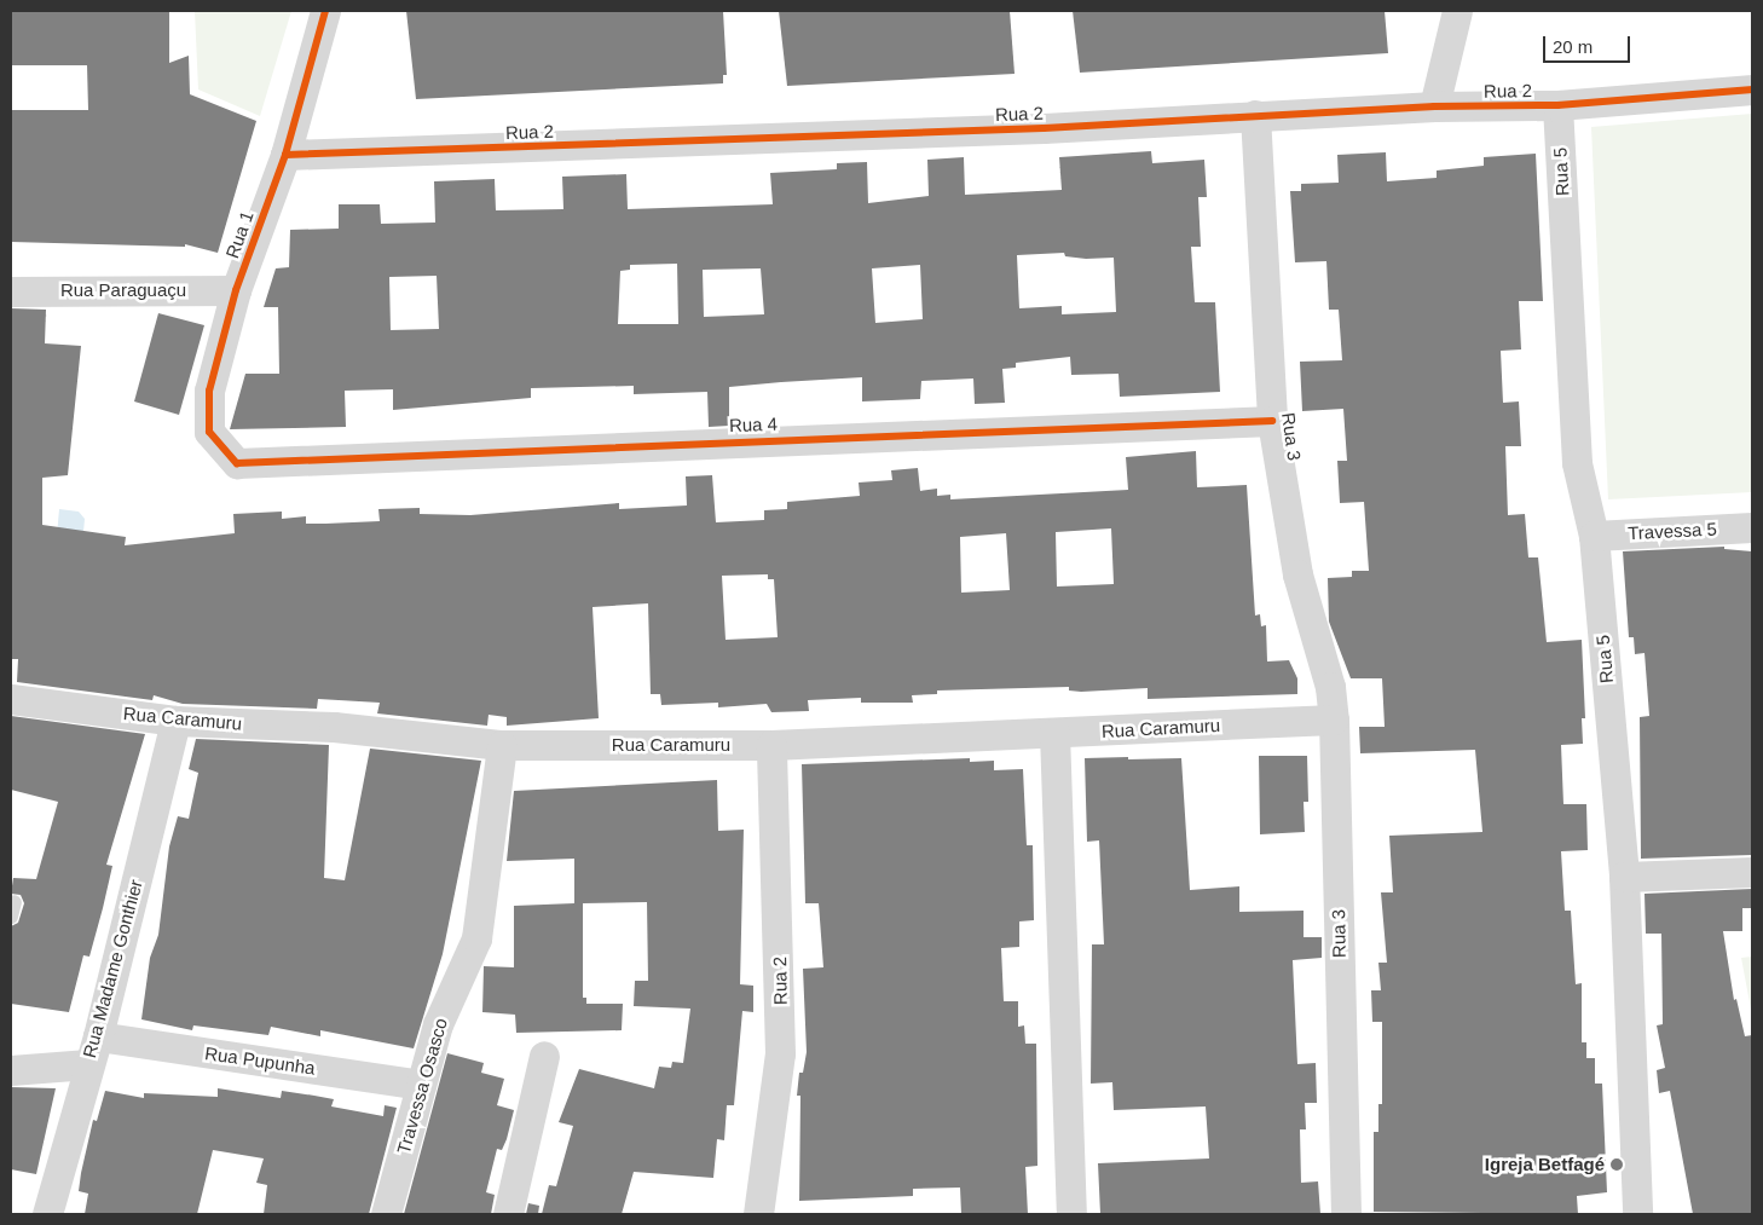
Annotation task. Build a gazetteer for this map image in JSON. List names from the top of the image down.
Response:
{
  "streets": {
    "street": [
      "Rua 2",
      "Rua 5",
      "Rua 1",
      "Rua Paraguaçu",
      "Rua 4",
      "Rua 3",
      "Travessa 5",
      "Rua Caramuru",
      "Rua Madame Gonthier",
      "Rua Pupunha",
      "Travessa Osasco"
    ]
  },
  "crossings": [
    ["Rua 2", "Rua 5"],
    ["Rua 2", "Rua 1"],
    ["Rua 2", "Rua 3"],
    ["Rua 2", "Rua Caramuru"],
    ["Rua 5", "Travessa 5"],
    ["Rua 1", "Rua Paraguaçu"],
    ["Rua 1", "Rua 4"],
    ["Rua 4", "Rua 3"],
    ["Rua 3", "Rua Caramuru"],
    ["Rua Caramuru", "Rua Madame Gonthier"],
    ["Rua Caramuru", "Travessa Osasco"],
    ["Rua Madame Gonthier", "Rua Pupunha"],
    ["Rua Pupunha", "Travessa Osasco"]
  ],
  "places": ["Igreja Betfagé"],
  "scale_bar": "20 m"
}
